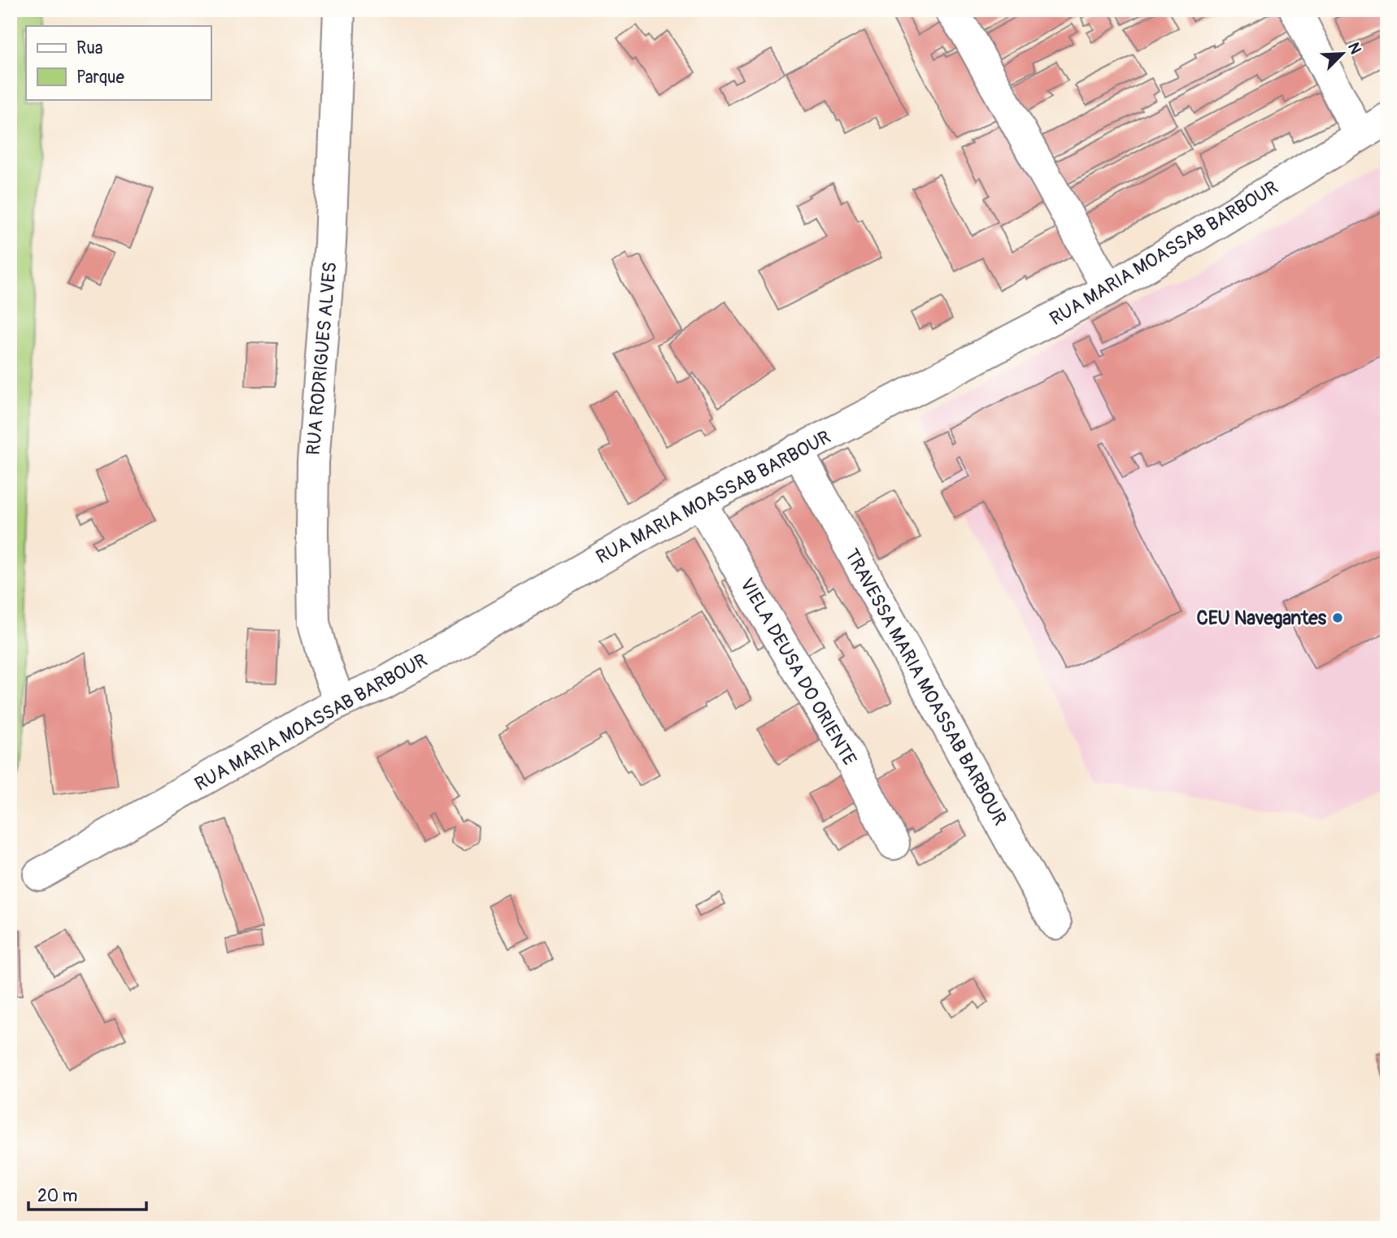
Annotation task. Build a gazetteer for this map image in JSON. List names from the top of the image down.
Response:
{
  "streets": {
    "street": [
      "RUA MARIA MOASSAB BARBOUR",
      "RUA RODRIGUES ALVES",
      "VIELA DEUSA DO ORIENTE",
      "TRAVESSA MARIA MOASSAB BARBOUR"
    ]
  },
  "crossings": [
    ["RUA MARIA MOASSAB BARBOUR", "RUA RODRIGUES ALVES"],
    ["RUA MARIA MOASSAB BARBOUR", "VIELA DEUSA DO ORIENTE"],
    ["RUA MARIA MOASSAB BARBOUR", "TRAVESSA MARIA MOASSAB BARBOUR"]
  ],
  "places": ["CEU Navegantes"],
  "legend": ["Rua", "Parque"],
  "scale_bar": "20 m",
  "north": "top right"
}
